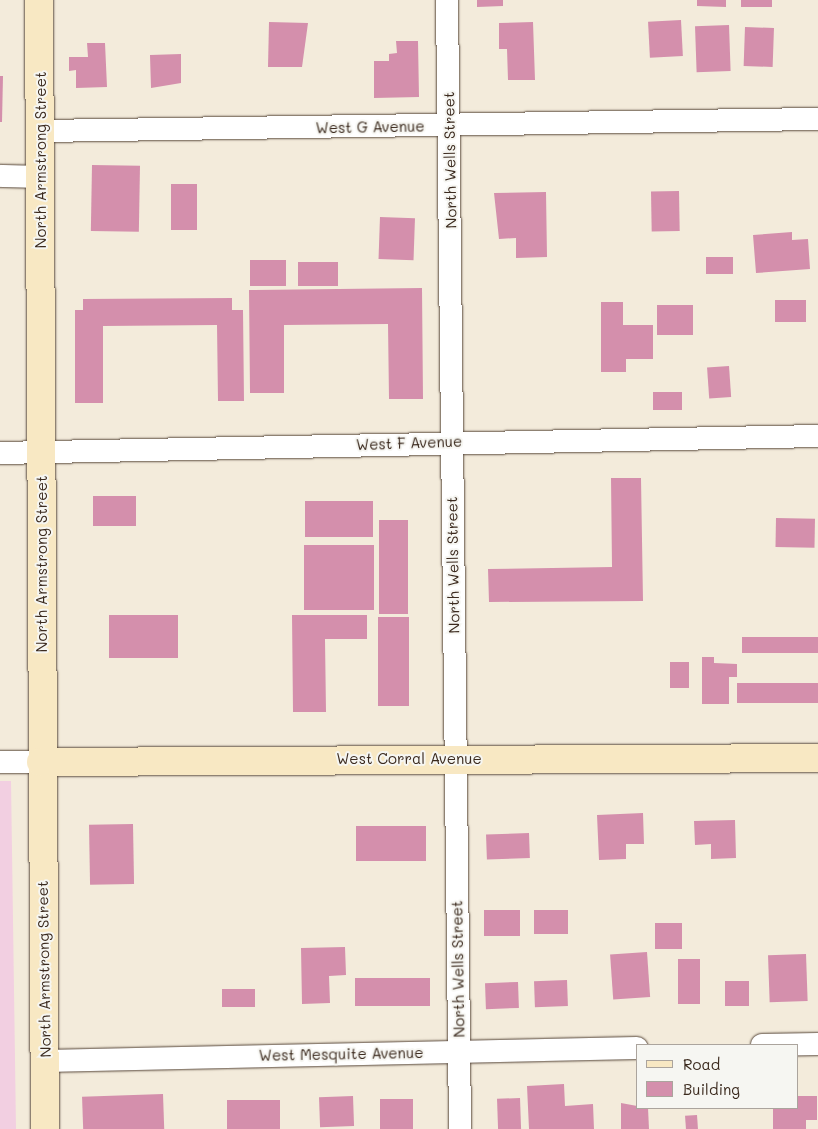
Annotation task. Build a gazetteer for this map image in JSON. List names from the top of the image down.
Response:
{
  "streets": {
    "main road": ["North Armstrong Street", "West Corral Avenue"],
    "street": [
      "West G Avenue",
      "North Wells Street",
      "West F Avenue",
      "West Mesquite Avenue"
    ]
  },
  "crossings": [
    ["West G Avenue", "North Armstrong Street"],
    ["West G Avenue", "North Wells Street"],
    ["North Armstrong Street", "West F Avenue"],
    ["North Armstrong Street", "West Corral Avenue"],
    ["North Armstrong Street", "West Mesquite Avenue"],
    ["North Wells Street", "West F Avenue"],
    ["North Wells Street", "West Corral Avenue"],
    ["North Wells Street", "West Mesquite Avenue"]
  ],
  "legend": ["Road", "Building"]
}
